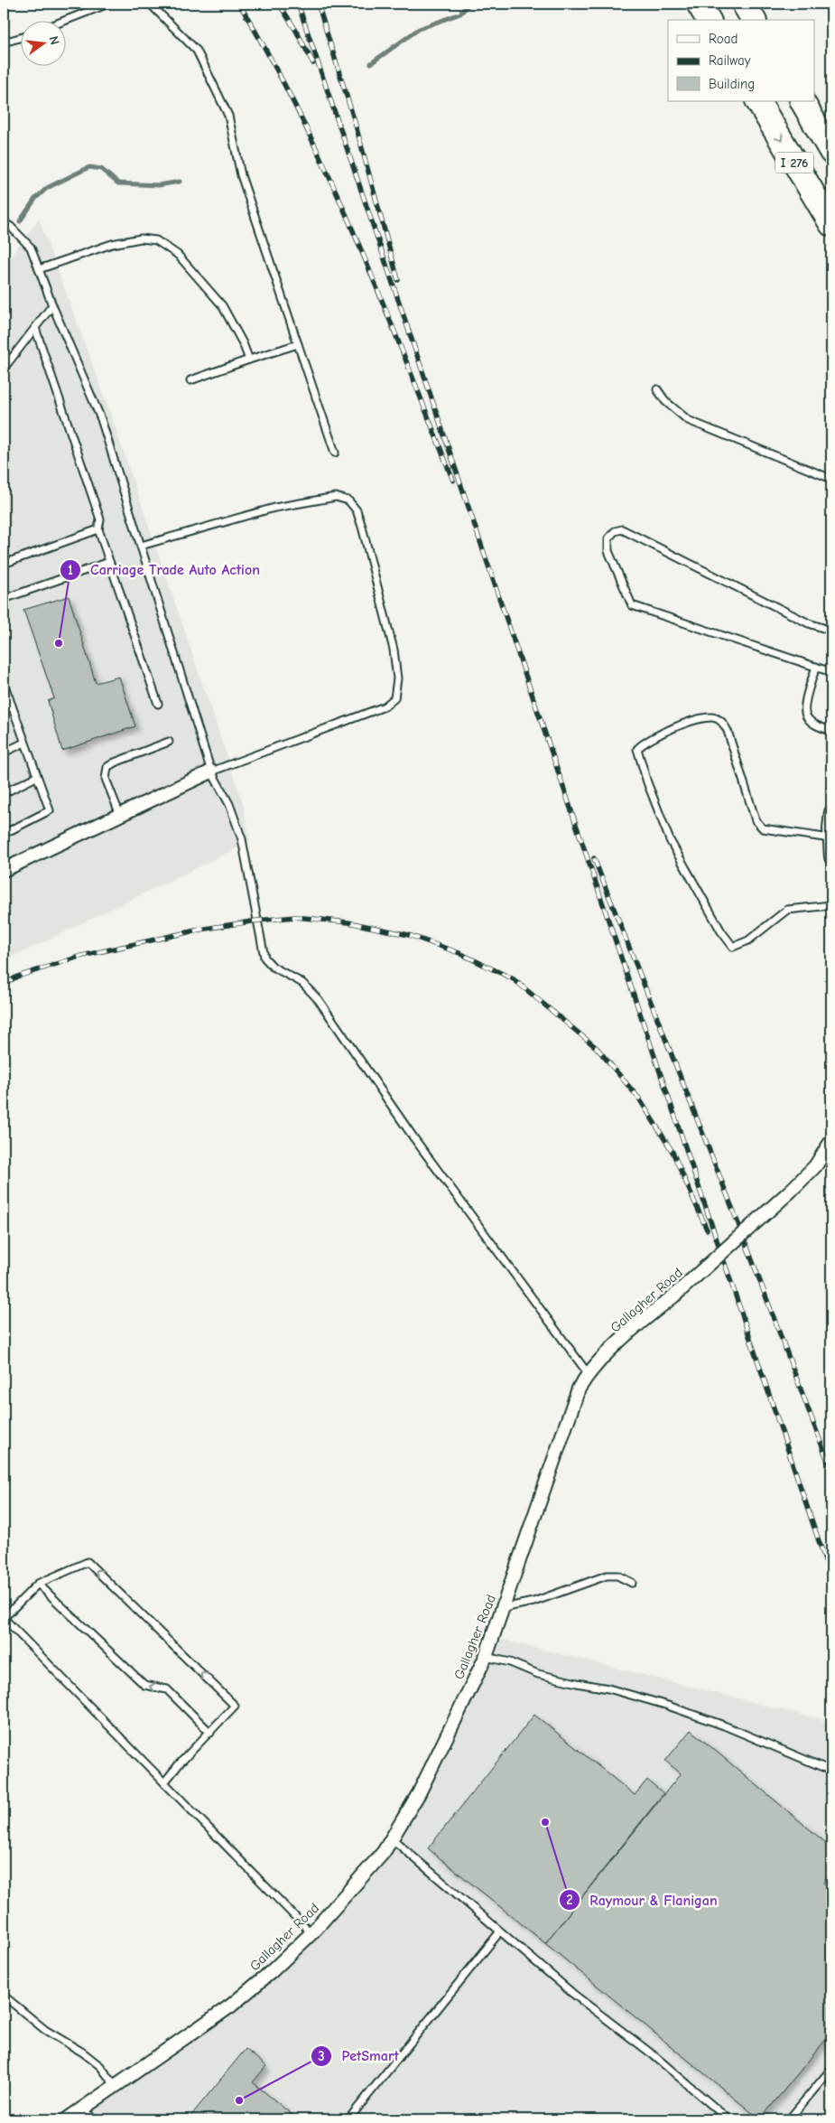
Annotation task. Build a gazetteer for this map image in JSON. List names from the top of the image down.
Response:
{
  "streets": {
    "highway": ["I 276"],
    "street": ["Gallagher Road"]
  },
  "places": ["Carriage Trade Auto Action", "Raymour & Flanigan", "PetSmart"],
  "legend": ["Road", "Railway", "Building"],
  "north": "right"
}
